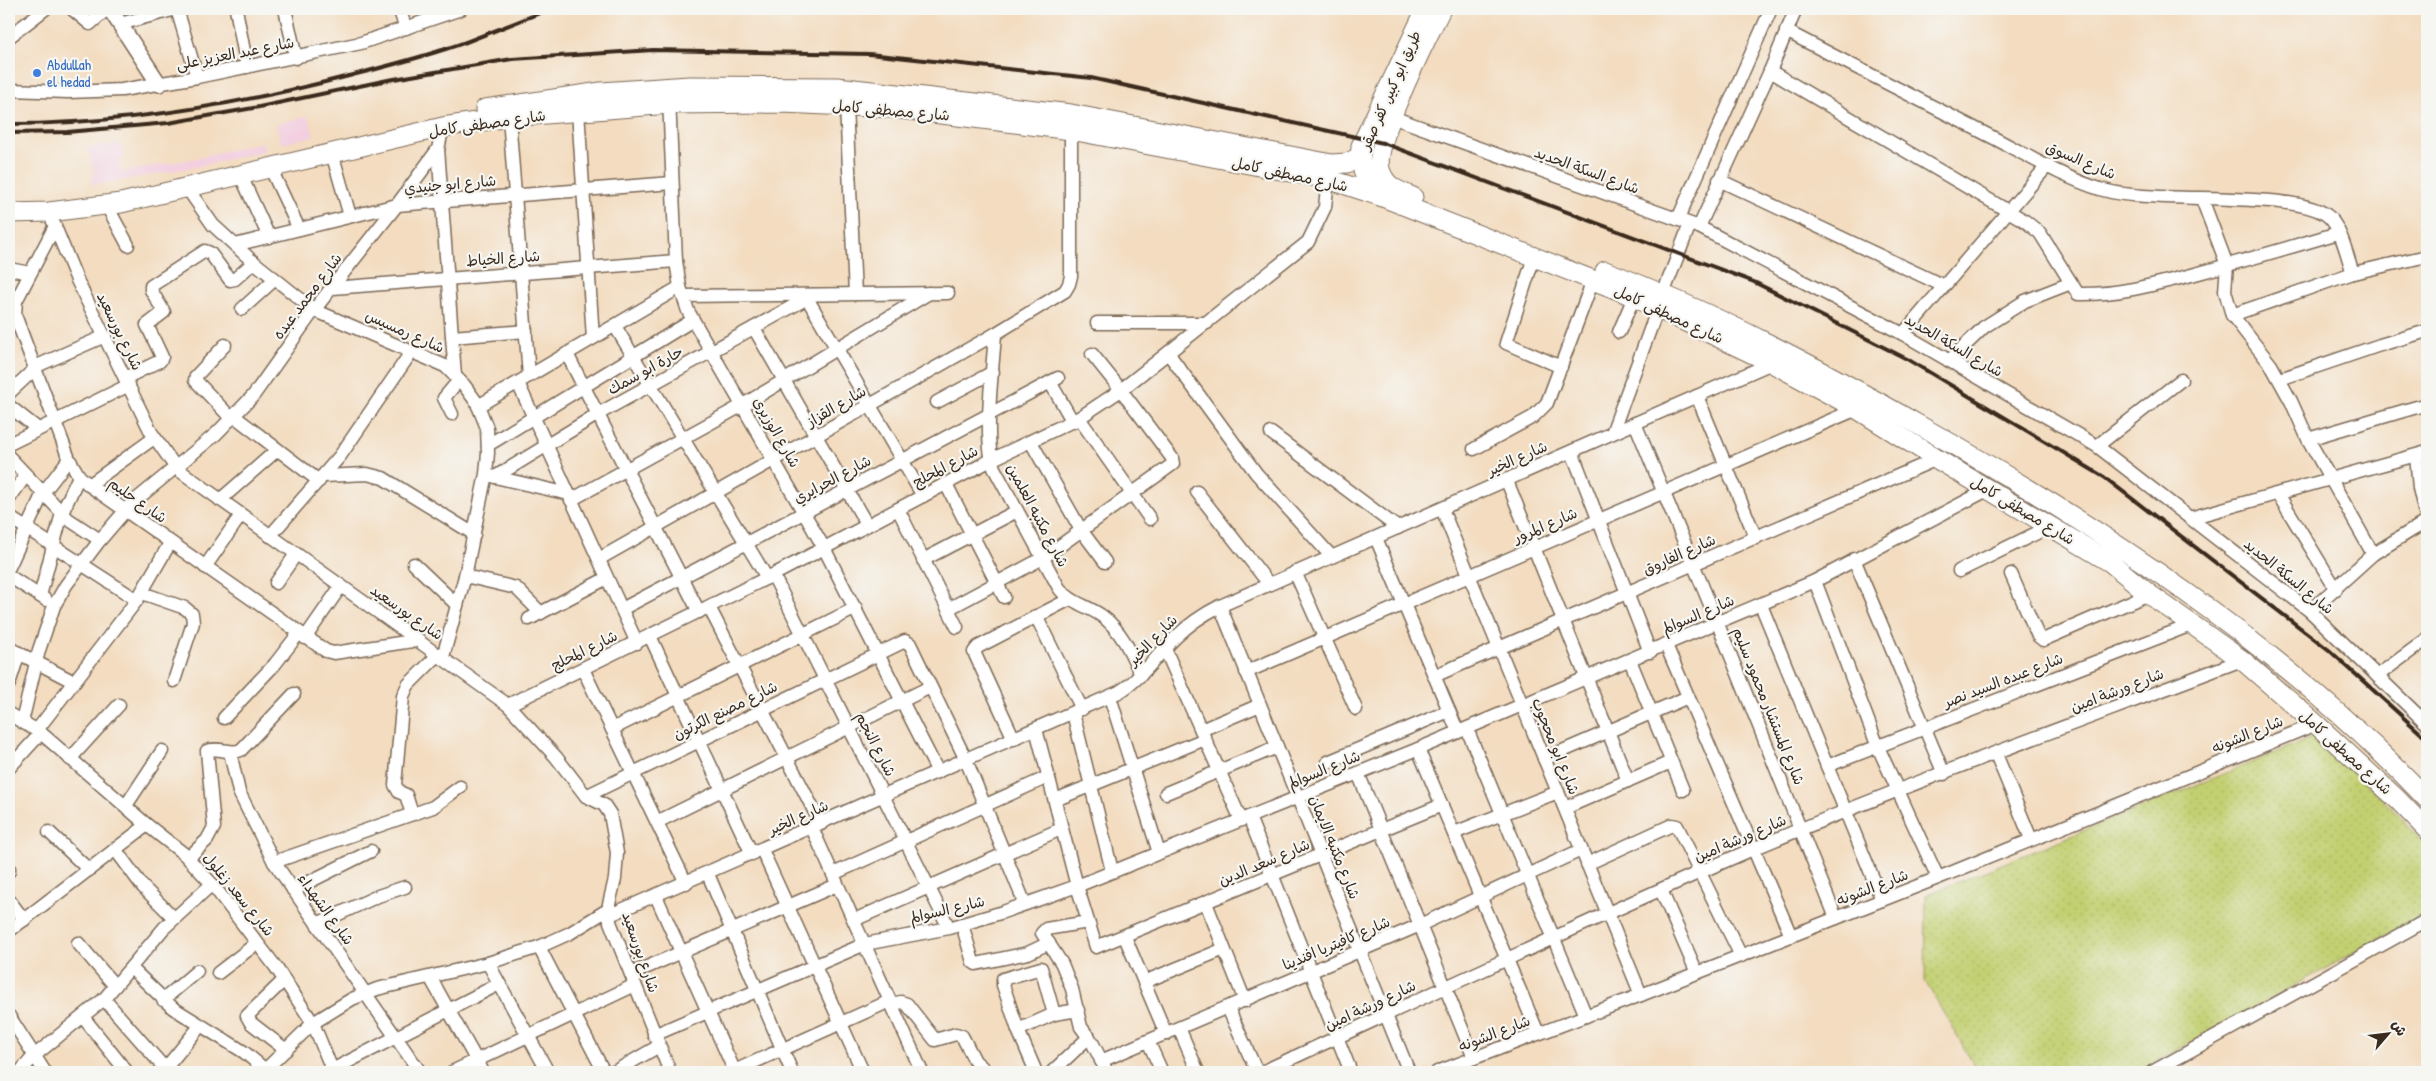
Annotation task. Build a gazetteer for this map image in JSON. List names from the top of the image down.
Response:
{
  "streets": {
    "main road": ["طريق ابو كبير, كفر صقر", "شارع مصطفى كامل"],
    "street": [
      "شارع عبد العزيز على",
      "شارع السوق",
      "شارع السكة الحديد",
      "شارع ابو جنيدي",
      "شارع الخياط",
      "شارع محمد عبده",
      "شارع بورسعيد",
      "شارع رمسيس",
      "حارة ابو سمك",
      "شارع القزاز",
      "شارع الوزيرى",
      "شارع الخير",
      "شارع المحلج",
      "شارع الحرايري",
      "شارع حليم",
      "شارع مكتبه العلمين",
      "شارع المرور",
      "شارع الفاروق",
      "شارع السوالم",
      "شارع عبده السيد نصر",
      "شارع ورشة امين",
      "شارع المستشار محمود سليم",
      "شارع مصنع الكرتون",
      "شارع الشونه",
      "شارع النجم",
      "شارع ابو محجوب",
      "شارع مكتبه الايمان",
      "شارع سعد الدين",
      "شارع سعد زغلول",
      "شارع الشهداء",
      "شارع كافيتريا افندينا"
    ]
  },
  "crossings": [
    ["طريق ابو كبير, كفر صقر", "شارع مصطفى كامل"],
    ["طريق ابو كبير, كفر صقر", "شارع السكة الحديد"],
    ["شارع مصطفى كامل", "شارع محمد عبده"],
    ["شارع مصطفى كامل", "شارع بورسعيد"],
    ["شارع مصطفى كامل", "شارع رمسيس"],
    ["شارع مصطفى كامل", "شارع القزاز"],
    ["شارع مصطفى كامل", "شارع الوزيرى"],
    ["شارع مصطفى كامل", "شارع الخير"],
    ["شارع مصطفى كامل", "شارع المحلج"],
    ["شارع مصطفى كامل", "شارع حليم"],
    ["شارع مصطفى كامل", "شارع المرور"],
    ["شارع مصطفى كامل", "شارع الفاروق"],
    ["شارع مصطفى كامل", "شارع السوالم"],
    ["شارع مصطفى كامل", "شارع عبده السيد نصر"],
    ["شارع مصطفى كامل", "شارع ورشة امين"],
    ["شارع مصطفى كامل", "شارع الشونه"],
    ["شارع ابو جنيدي", "شارع محمد عبده"],
    ["شارع ابو جنيدي", "شارع رمسيس"],
    ["شارع ابو جنيدي", "شارع الوزيرى"],
    ["شارع الخياط", "شارع محمد عبده"],
    ["شارع الخياط", "شارع الوزيرى"],
    ["شارع محمد عبده", "شارع بورسعيد"],
    ["شارع محمد عبده", "شارع رمسيس"],
    ["شارع محمد عبده", "شارع حليم"],
    ["شارع محمد عبده", "شارع سعد زغلول"],
    ["شارع بورسعيد", "شارع رمسيس"],
    ["شارع بورسعيد", "شارع الخير"],
    ["شارع بورسعيد", "شارع المحلج"],
    ["شارع بورسعيد", "شارع حليم"],
    ["شارع بورسعيد", "شارع السوالم"],
    ["شارع بورسعيد", "شارع مصنع الكرتون"],
    ["شارع رمسيس", "حارة ابو سمك"],
    ["حارة ابو سمك", "شارع الوزيرى"],
    ["حارة ابو سمك", "شارع النجم"],
    ["شارع القزاز", "شارع الوزيرى"],
    ["شارع القزاز", "شارع مكتبه العلمين"],
    ["شارع القزاز", "شارع النجم"],
    ["شارع الوزيرى", "شارع الخير"],
    ["شارع الوزيرى", "شارع المحلج"],
    ["شارع الوزيرى", "شارع الحرايري"],
    ["شارع الوزيرى", "شارع مصنع الكرتون"],
    ["شارع الخير", "شارع مكتبه العلمين"],
    ["شارع الخير", "شارع المستشار محمود سليم"],
    ["شارع الخير", "شارع النجم"],
    ["شارع الخير", "شارع ابو محجوب"],
    ["شارع الخير", "شارع مكتبه الايمان"],
    ["شارع الخير", "شارع سعد زغلول"],
    ["شارع الخير", "شارع الشهداء"],
    ["شارع المحلج", "شارع الحرايري"],
    ["شارع المحلج", "شارع مكتبه العلمين"],
    ["شارع المحلج", "شارع النجم"],
    ["شارع الحرايري", "شارع مكتبه العلمين"],
    ["شارع الحرايري", "شارع النجم"],
    ["شارع المرور", "شارع المستشار محمود سليم"],
    ["شارع المرور", "شارع ابو محجوب"],
    ["شارع المرور", "شارع مكتبه الايمان"],
    ["شارع الفاروق", "شارع المستشار محمود سليم"],
    ["شارع الفاروق", "شارع ابو محجوب"],
    ["شارع السوالم", "شارع المستشار محمود سليم"],
    ["شارع السوالم", "شارع النجم"],
    ["شارع السوالم", "شارع ابو محجوب"],
    ["شارع السوالم", "شارع مكتبه الايمان"],
    ["شارع ورشة امين", "شارع المستشار محمود سليم"],
    ["شارع ورشة امين", "شارع ابو محجوب"],
    ["شارع ورشة امين", "شارع مكتبه الايمان"],
    ["شارع المستشار محمود سليم", "شارع الشونه"],
    ["شارع مصنع الكرتون", "شارع النجم"],
    ["شارع الشونه", "شارع ابو محجوب"],
    ["شارع ابو محجوب", "شارع كافيتريا افندينا"],
    ["شارع مكتبه الايمان", "شارع سعد الدين"],
    ["شارع مكتبه الايمان", "شارع كافيتريا افندينا"]
  ],
  "places": ["Abdullah el hedad"],
  "north": "top right"
}
